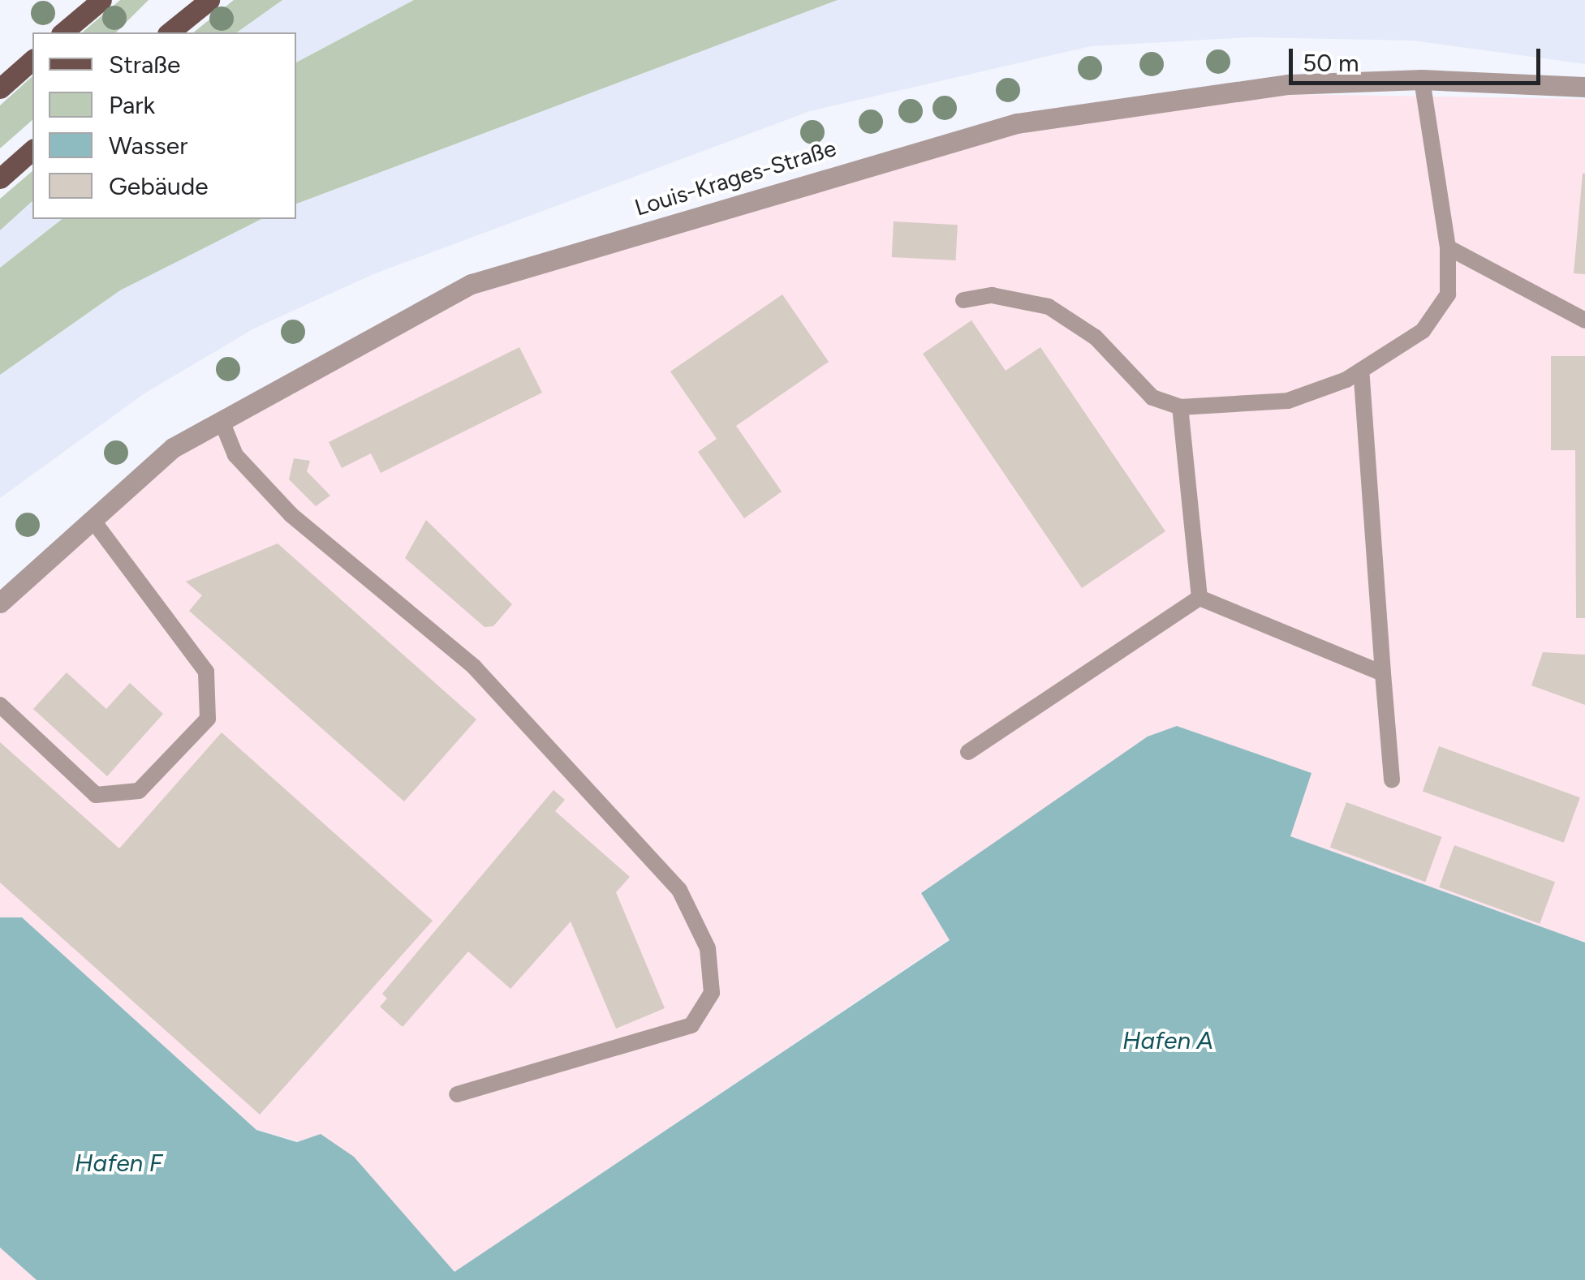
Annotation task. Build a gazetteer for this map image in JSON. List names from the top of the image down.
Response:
{
  "streets": {
    "street": ["Louis-Krages-Straße"]
  },
  "water": ["Hafen A", "Hafen F"],
  "legend": [
    "Straße",
    "Park",
    "Wasser",
    "Gebäude"
  ],
  "scale_bar": "50 m"
}
